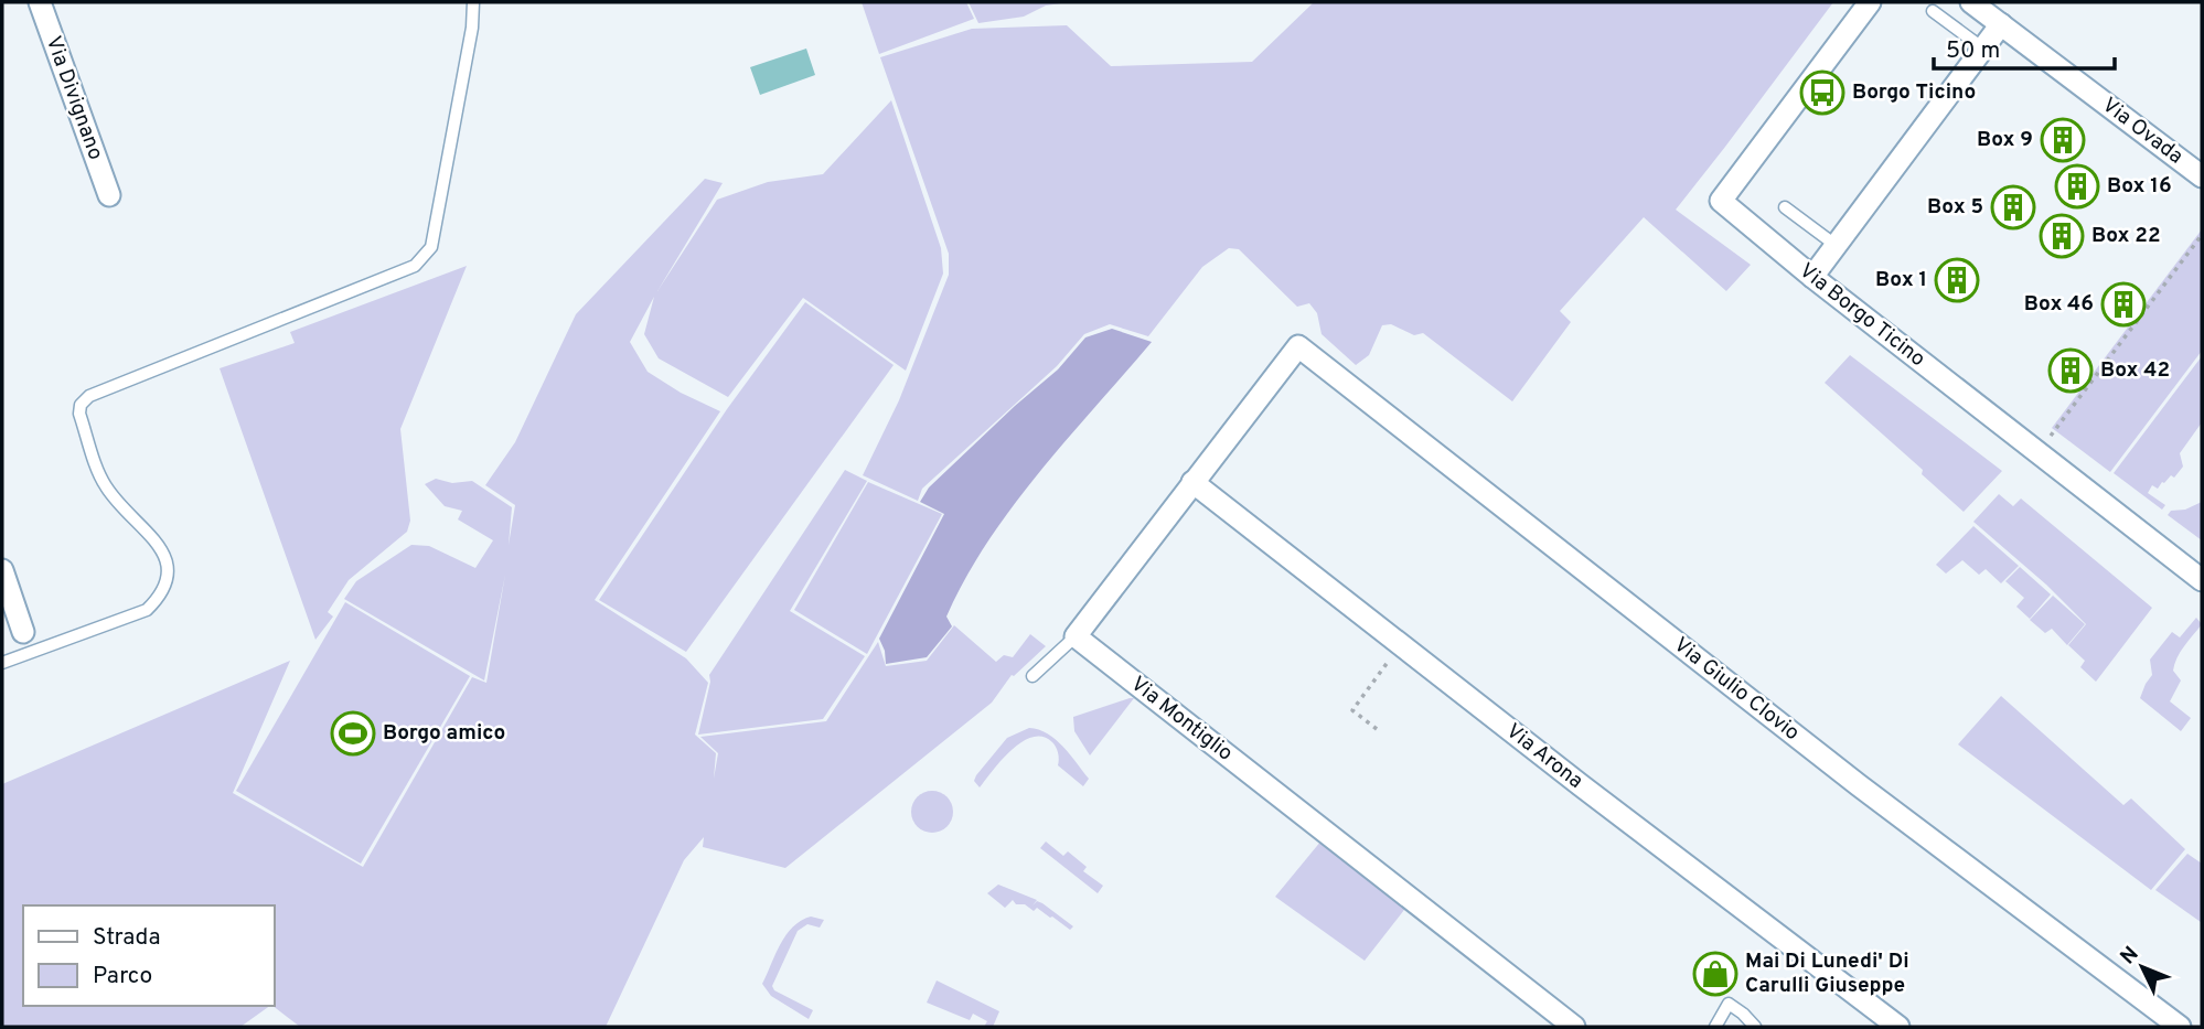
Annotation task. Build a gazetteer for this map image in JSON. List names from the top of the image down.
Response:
{
  "streets": {
    "street": [
      "Via Divignano",
      "Via Ovada",
      "Via Borgo Ticino",
      "Via Giulio Clovio",
      "Via Montiglio",
      "Via Arona"
    ]
  },
  "crossings": [
    ["Via Giulio Clovio", "Via Arona"]
  ],
  "places": {
    "bus stop": ["Borgo Ticino"],
    "building": [
      "Box 9",
      "Box 16",
      "Box 5",
      "Box 22",
      "Box 1",
      "Box 46",
      "Box 42"
    ],
    "sports": ["Borgo amico"],
    "shop": ["Mai Di Lunedi' Di Carulli Giuseppe"]
  },
  "legend": ["Strada", "Parco"],
  "scale_bar": "50 m",
  "north": "top left"
}
